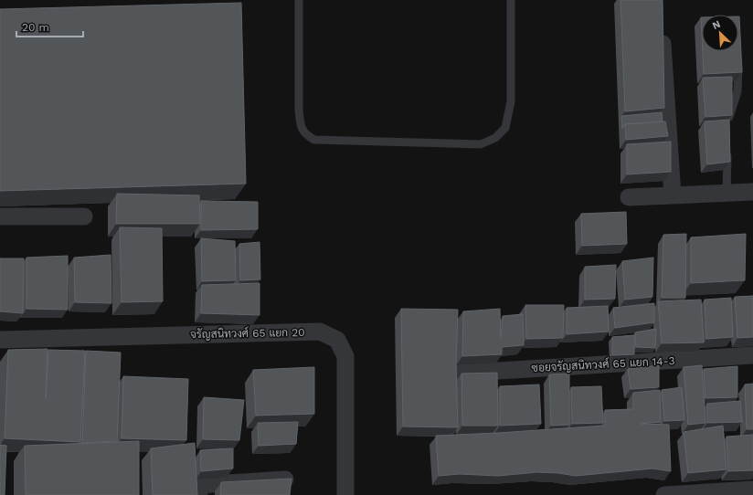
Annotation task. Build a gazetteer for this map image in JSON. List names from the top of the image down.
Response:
{
  "streets": {
    "street": ["จรัญสนิทวงศ์ 65 แยก 20", "ซอยจรัญสนิทวงศ์ 65 แยก 14-3"]
  },
  "scale_bar": "20 m",
  "north": "top left"
}
